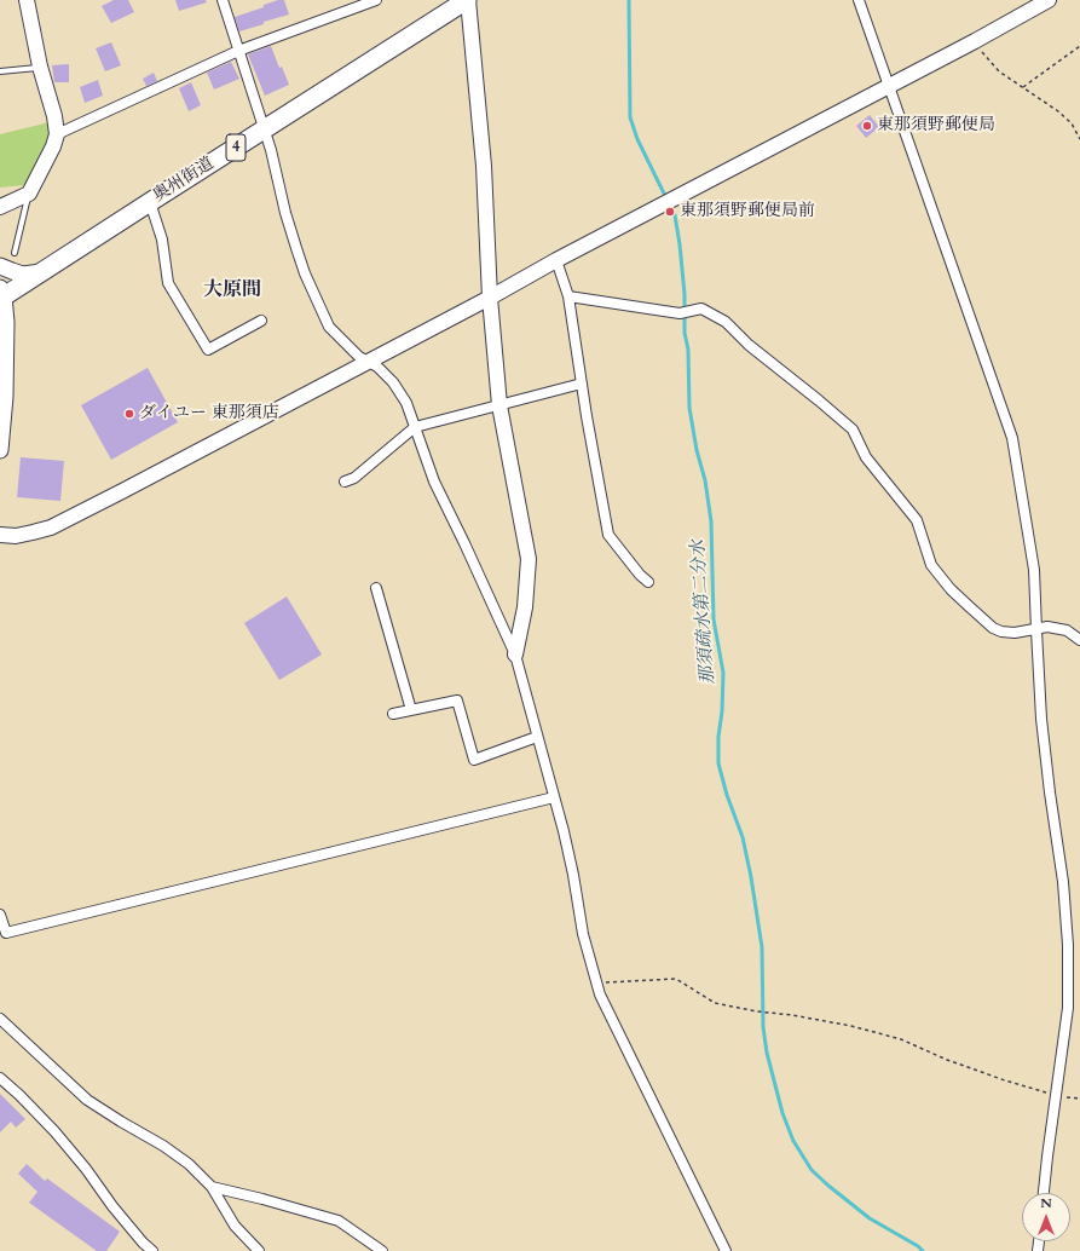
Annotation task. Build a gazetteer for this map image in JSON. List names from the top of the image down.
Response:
{
  "streets": {
    "highway": ["4", "奥州街道"]
  },
  "districts": ["大原間"],
  "water": ["那須疏水第二分水"],
  "places": ["東那須野郵便局", "東那須野郵便局前", "ダイユー 東那須店"],
  "north": "top"
}
